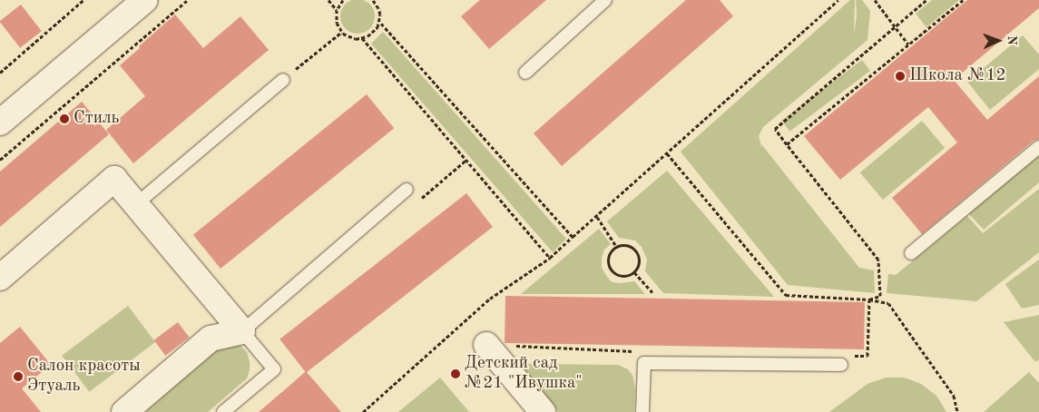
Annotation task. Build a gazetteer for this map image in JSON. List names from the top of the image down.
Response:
{
  "places": [
    "Школа №12",
    "Стиль",
    "Детский сад №21 \"Ивушка\"",
    "Салон красоты Этуаль"
  ],
  "north": "right"
}
